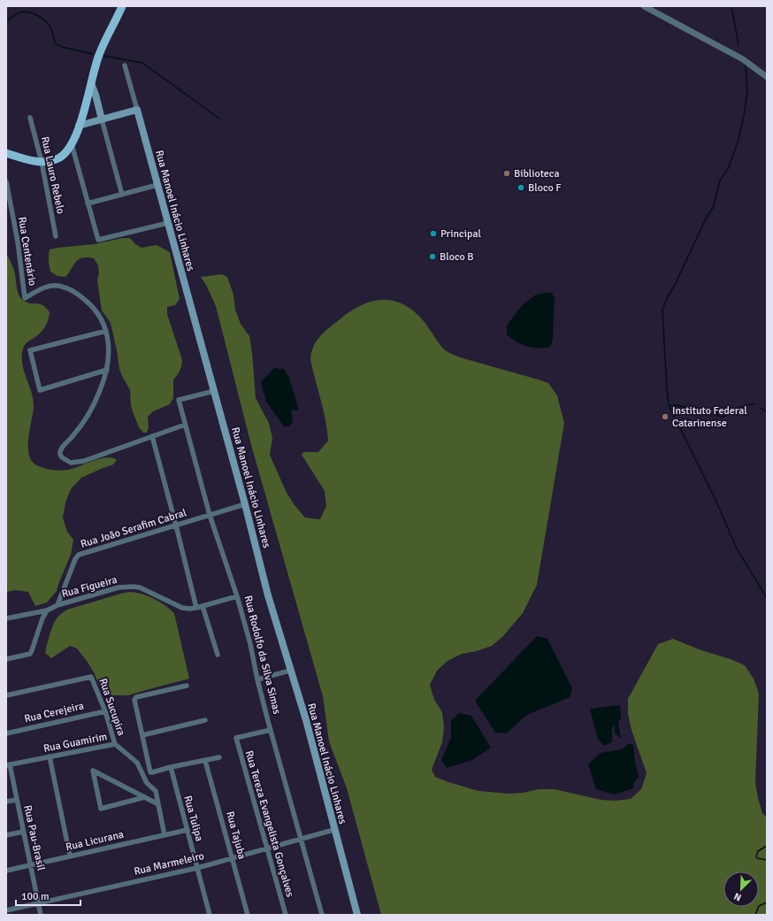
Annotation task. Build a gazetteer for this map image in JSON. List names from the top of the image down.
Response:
{
  "streets": {
    "main road": ["Rua Manoel Inácio Linhares"],
    "street": [
      "Rua Lauro Rebelo",
      "Rua Centenário",
      "Rua João Serafim Cabral",
      "Rua Figueira",
      "Rua Rodolfo da Silva Simas",
      "Rua Sucupira",
      "Rua Cerejeira",
      "Rua Guamirim",
      "Rua Tulipa",
      "Rua Tereza Evangelista Gonçalves",
      "Rua Tajuba",
      "Rua Pau-Brasil",
      "Rua Licurana",
      "Rua Marmeleiro"
    ]
  },
  "crossings": [
    ["Rua Manoel Inácio Linhares", "Rua João Serafim Cabral"],
    ["Rua Manoel Inácio Linhares", "Rua Rodolfo da Silva Simas"],
    ["Rua Manoel Inácio Linhares", "Rua Marmeleiro"],
    ["Rua João Serafim Cabral", "Rua Figueira"],
    ["Rua João Serafim Cabral", "Rua Rodolfo da Silva Simas"],
    ["Rua Figueira", "Rua Rodolfo da Silva Simas"],
    ["Rua Rodolfo da Silva Simas", "Rua Tereza Evangelista Gonçalves"],
    ["Rua Rodolfo da Silva Simas", "Rua Marmeleiro"],
    ["Rua Sucupira", "Rua Cerejeira"],
    ["Rua Sucupira", "Rua Guamirim"],
    ["Rua Guamirim", "Rua Pau-Brasil"],
    ["Rua Guamirim", "Rua Licurana"],
    ["Rua Tulipa", "Rua Licurana"],
    ["Rua Tulipa", "Rua Marmeleiro"],
    ["Rua Tereza Evangelista Gonçalves", "Rua Marmeleiro"],
    ["Rua Tajuba", "Rua Marmeleiro"],
    ["Rua Pau-Brasil", "Rua Licurana"],
    ["Rua Pau-Brasil", "Rua Marmeleiro"]
  ],
  "places": [
    "Biblioteca",
    "Bloco F",
    "Principal",
    "Bloco B",
    "Instituto Federal Catarinense"
  ],
  "scale_bar": "100 m",
  "north": "bottom left"
}
